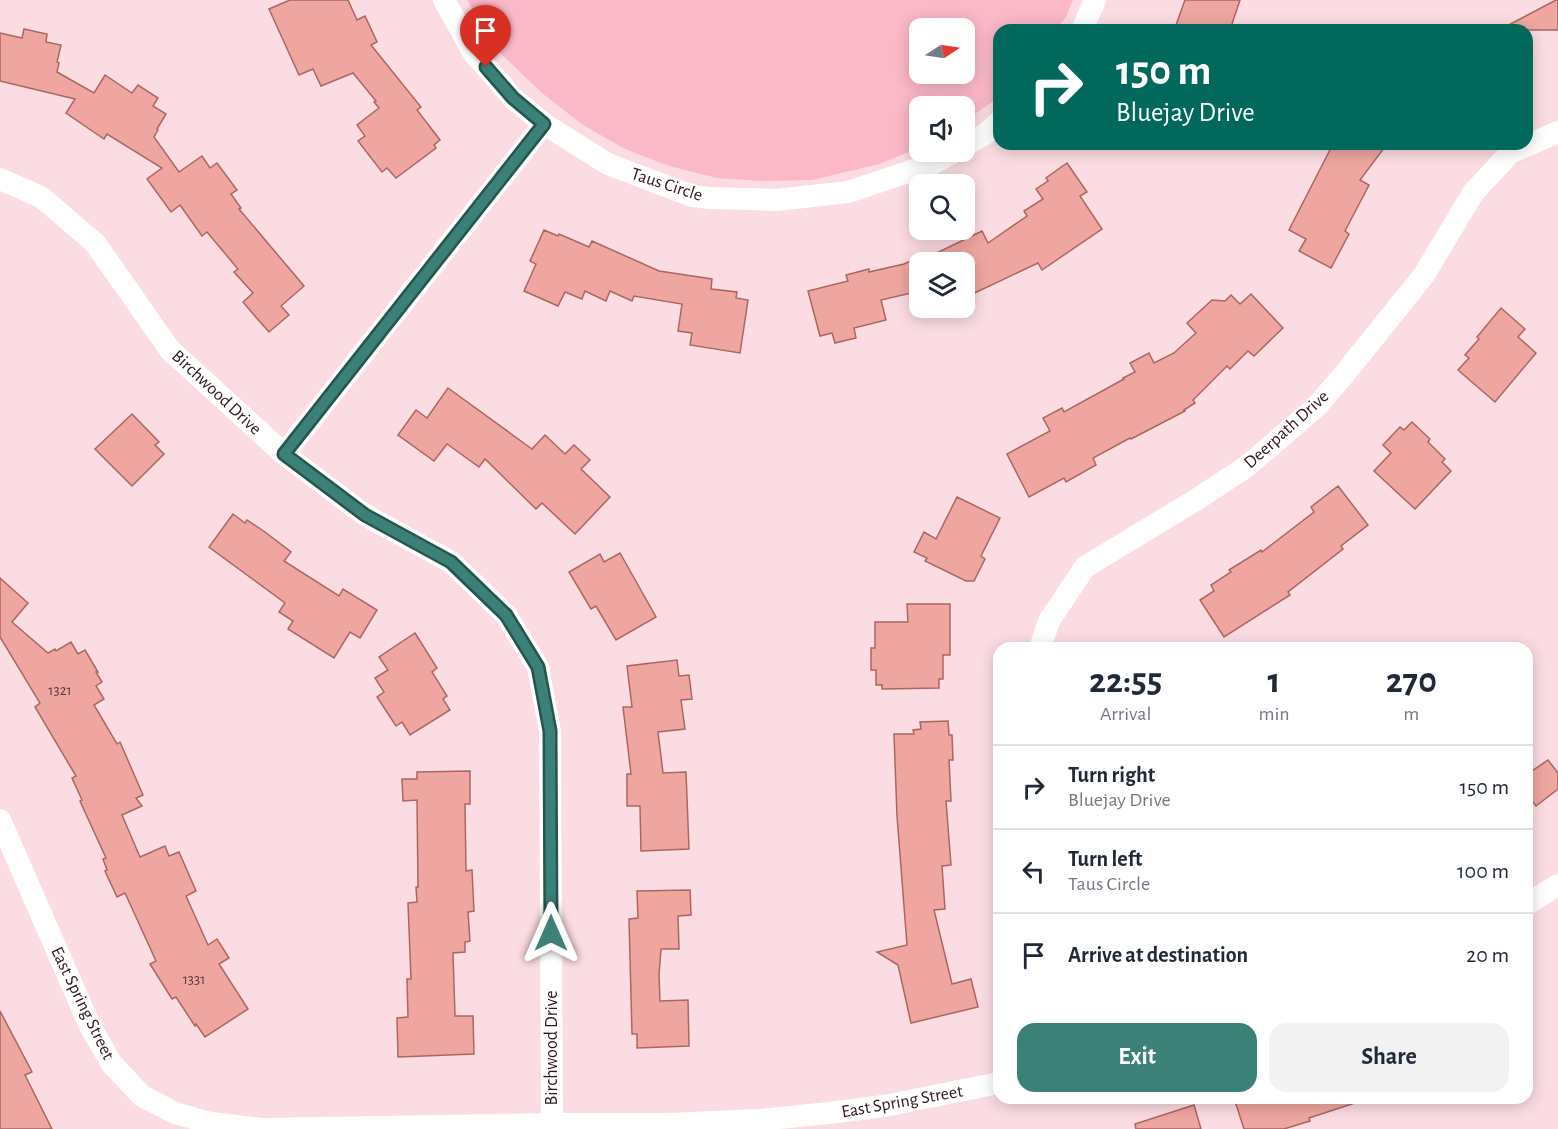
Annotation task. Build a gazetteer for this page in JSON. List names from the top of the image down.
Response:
{
  "streets": {
    "street": [
      "Taus Circle",
      "Birchwood Drive",
      "Deerpath Drive",
      "East Spring Street"
    ]
  },
  "crossings": [
    ["Birchwood Drive", "East Spring Street"]
  ],
  "house_numbers": ["1321", "1331"],
  "north": "right",
  "page": {
    "turn": ["150 m", "Bluejay Drive"],
    "eta": [
      "22:55",
      "Arrival",
      "1",
      "min",
      "270",
      "m"
    ],
    "list": [
      {
        "name": "Turn right",
        "note": "Bluejay Drive",
        "value": "150 m"
      },
      {
        "name": "Turn left",
        "note": "Taus Circle",
        "value": "100 m"
      },
      {
        "name": "Arrive at destination",
        "value": "20 m"
      }
    ],
    "buttons": ["Exit", "Share"]
  }
}
